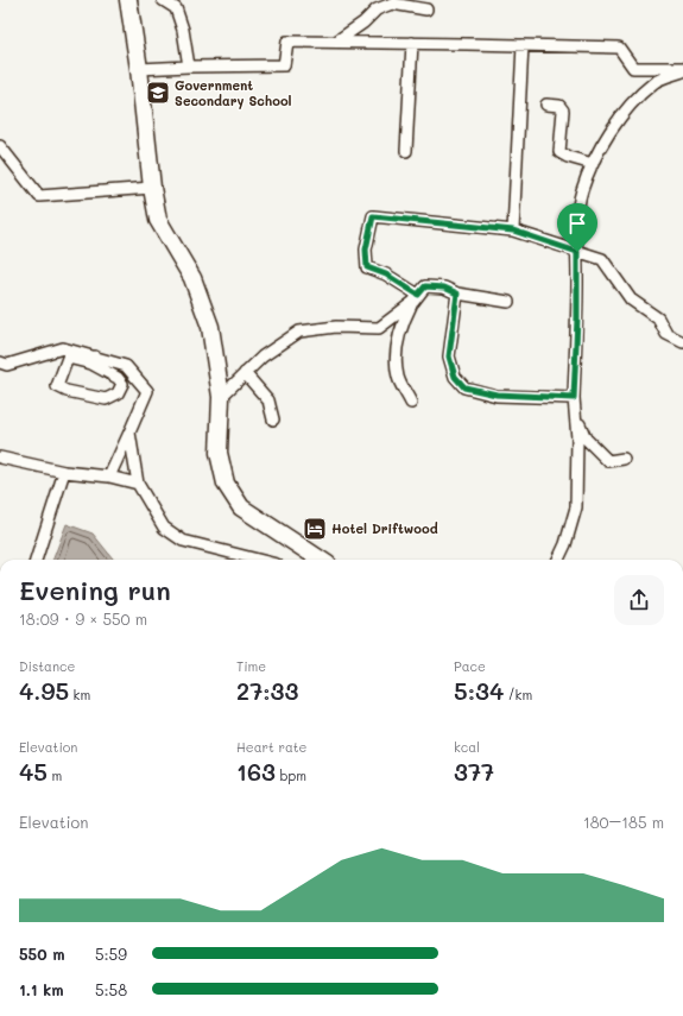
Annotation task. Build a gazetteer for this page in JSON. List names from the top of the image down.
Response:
{
  "places": {
    "school or university": ["Government Secondary School"],
    "hotel": ["Hotel Driftwood"]
  },
  "page": {
    "heading": ["Evening run", "18:09 · 9 × 550 m"],
    "stats": [
      ["Distance", "4.95 km"],
      ["Time", "27:33"],
      ["Pace", "5:34 /km"],
      ["Elevation", "45 m"],
      ["Heart rate", "163 bpm"],
      ["kcal", "377"]
    ],
    "chart": ["Elevation", "180–185 m"],
    "list": [
      {
        "name": "550 m",
        "note": "5:59"
      },
      {
        "name": "1.1 km",
        "note": "5:58"
      }
    ]
  }
}
